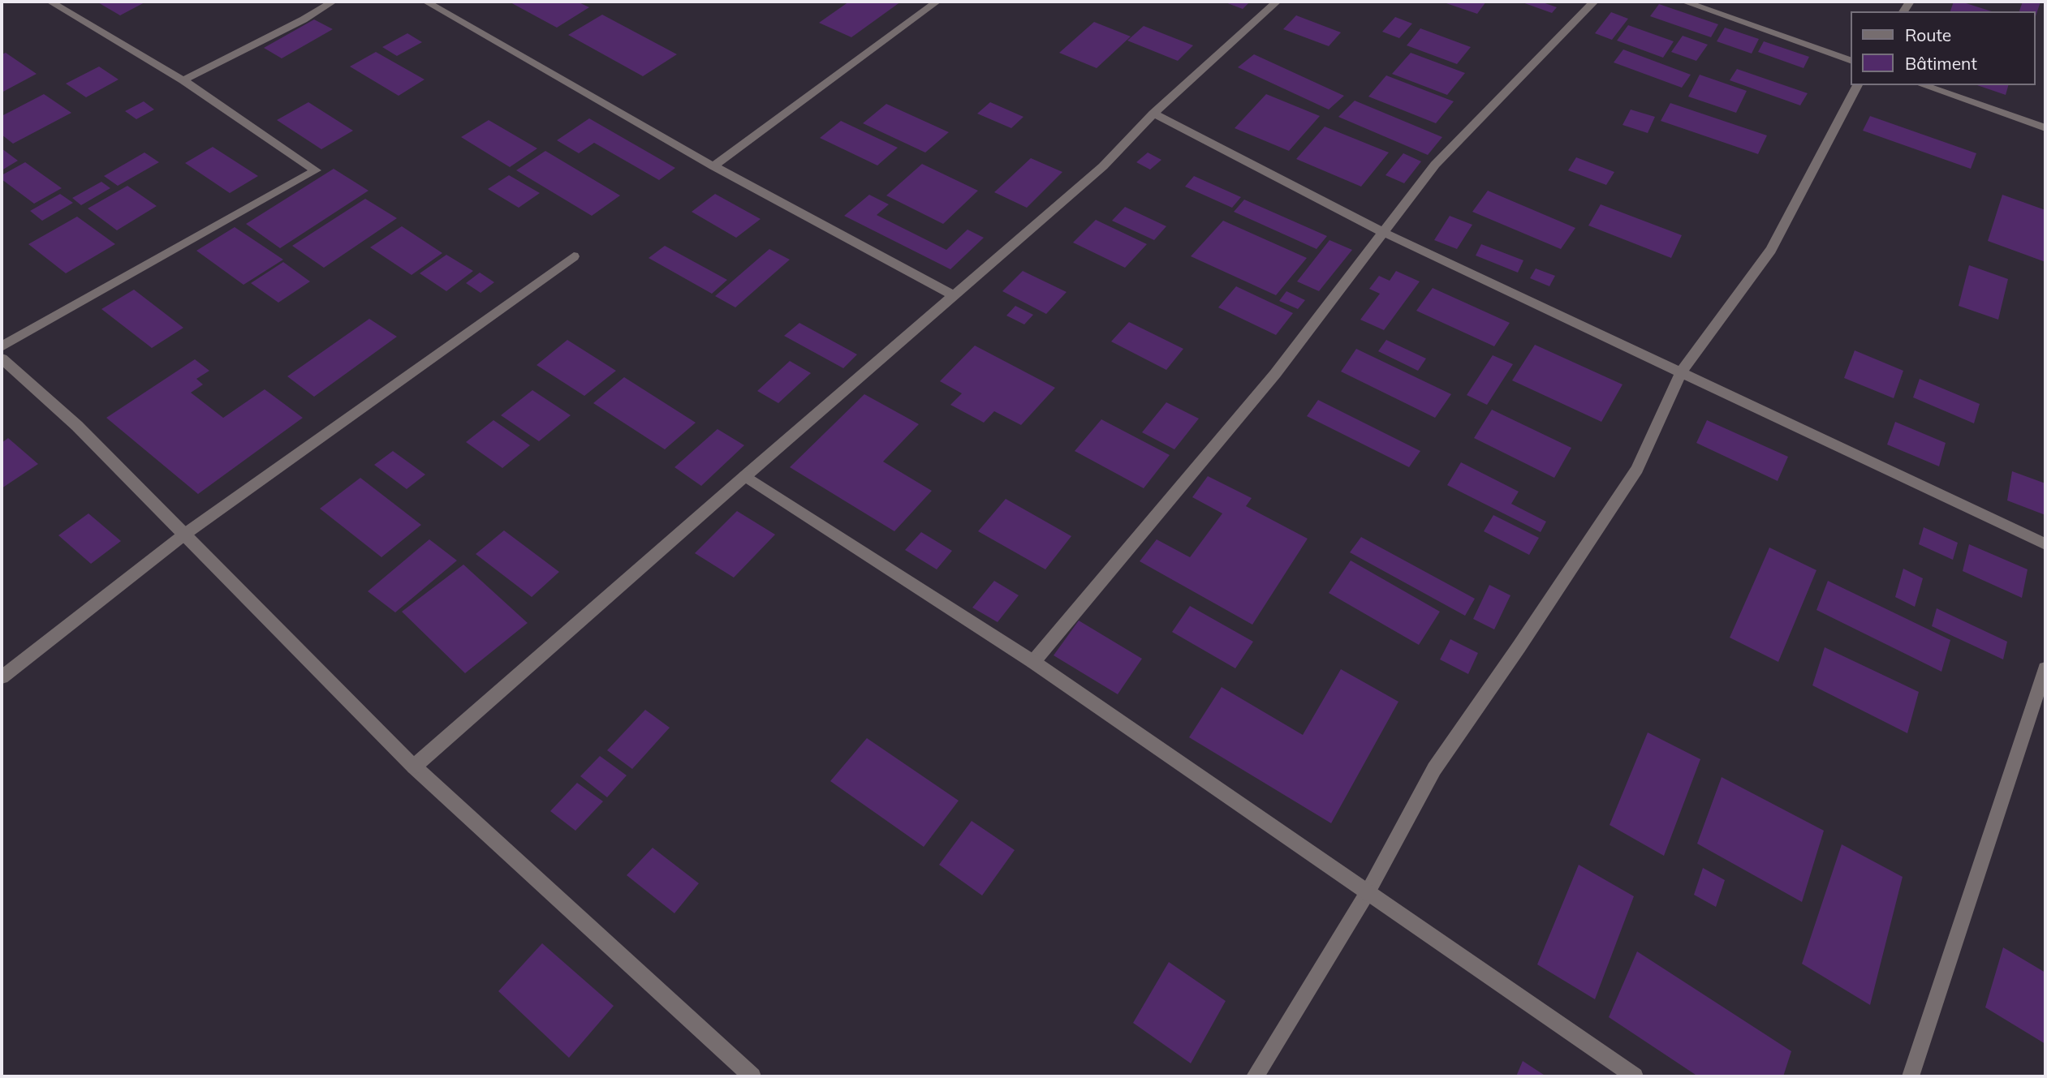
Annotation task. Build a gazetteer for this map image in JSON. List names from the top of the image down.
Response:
{
  "legend": ["Route", "Bâtiment"]
}
